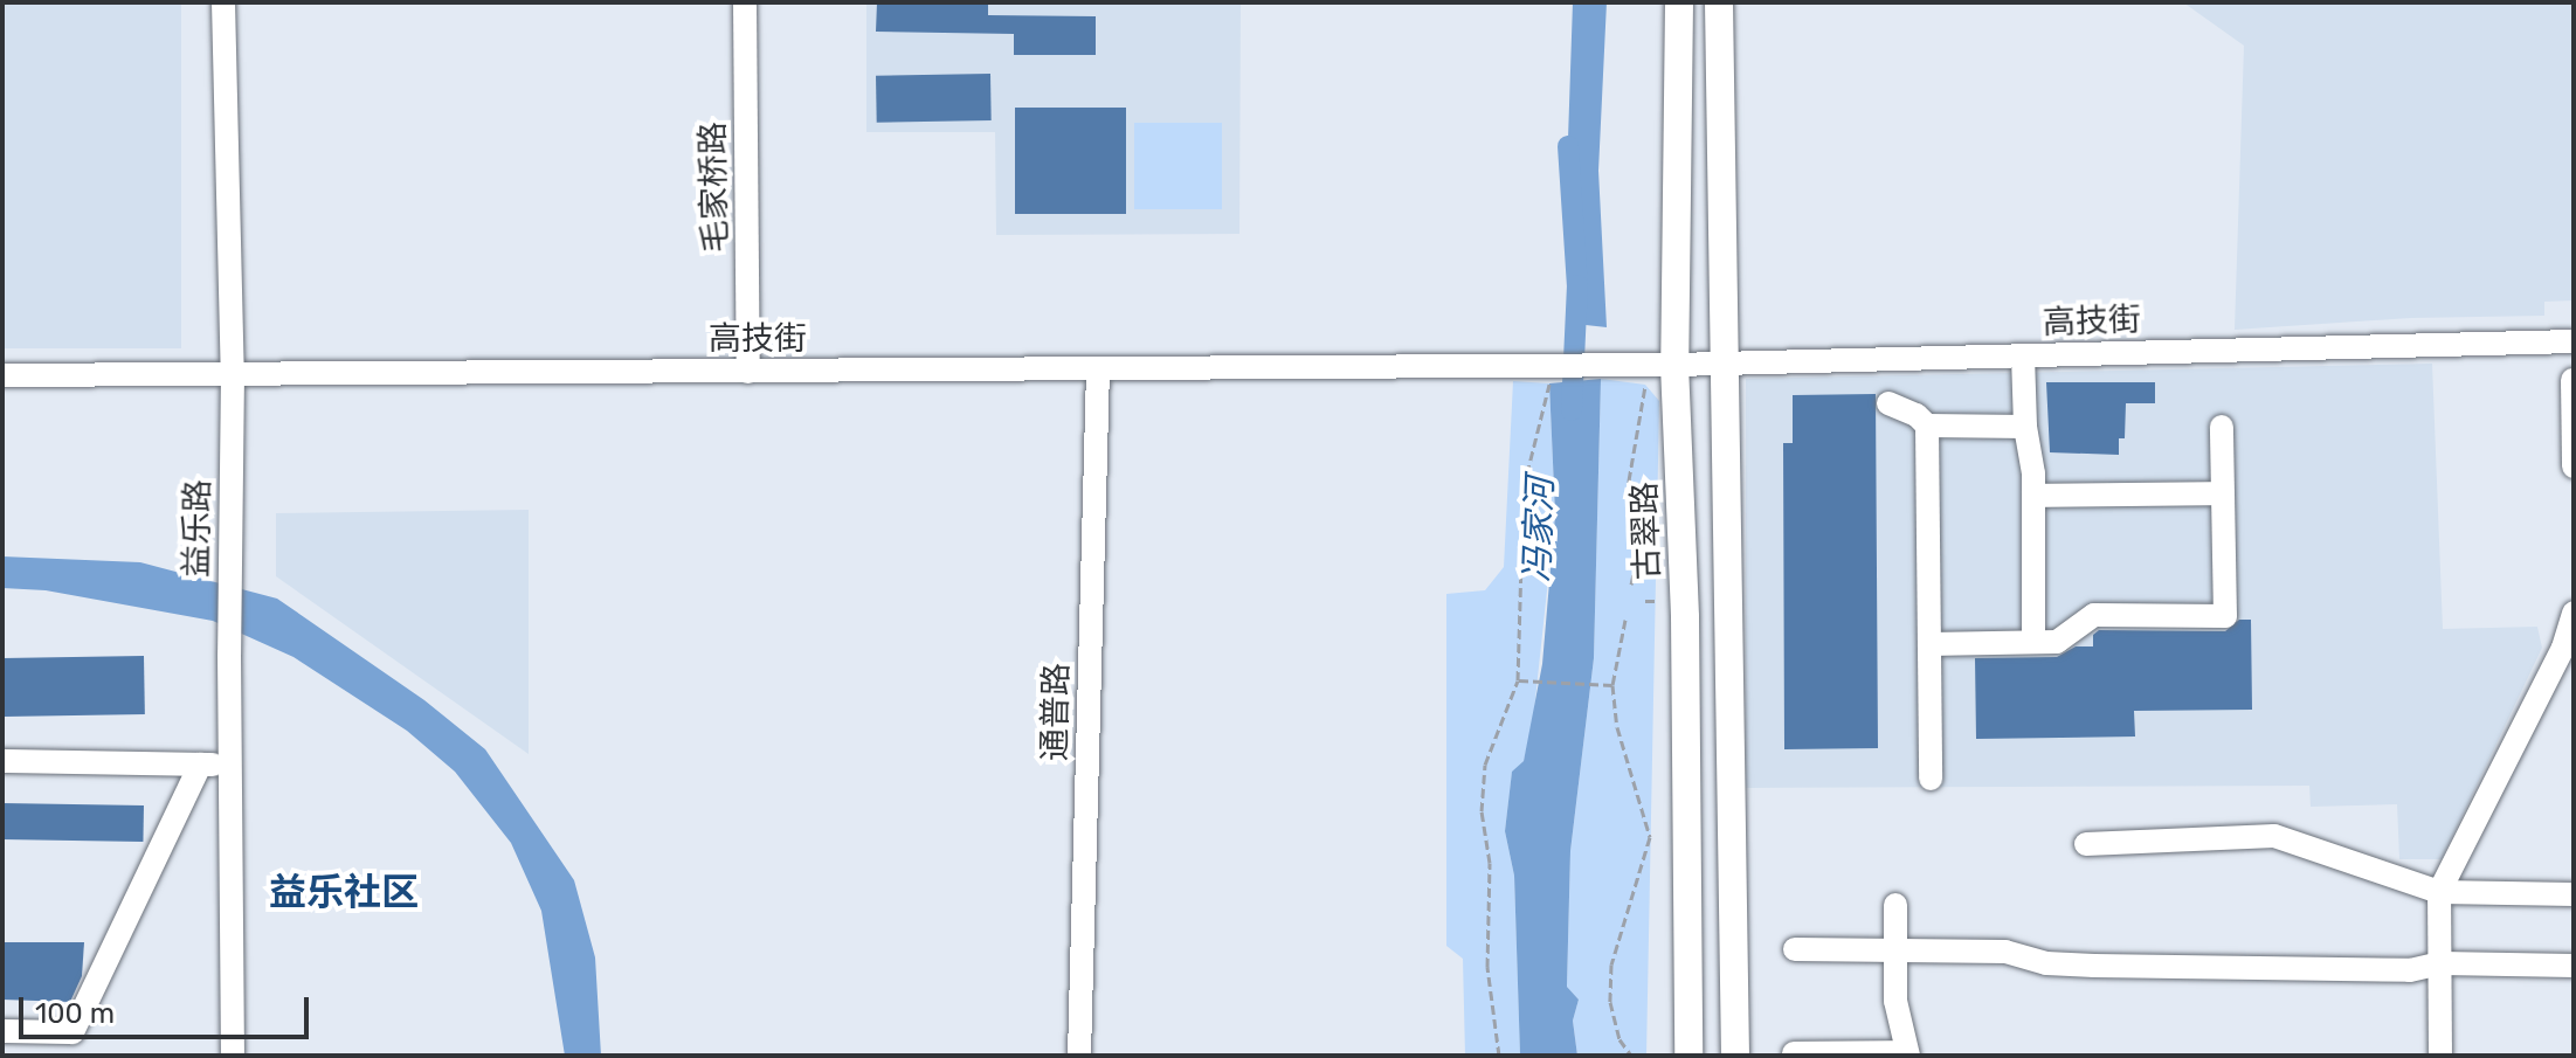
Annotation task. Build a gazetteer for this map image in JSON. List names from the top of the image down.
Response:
{
  "streets": {
    "main road": ["古翠路"],
    "street": [
      "毛家桥路",
      "高技街",
      "益乐路",
      "通普路"
    ]
  },
  "crossings": [
    ["毛家桥路", "高技街"],
    ["高技街", "益乐路"],
    ["高技街", "古翠路"],
    ["高技街", "通普路"]
  ],
  "districts": ["益乐社区"],
  "water": ["冯家河"],
  "scale_bar": "100 m"
}
